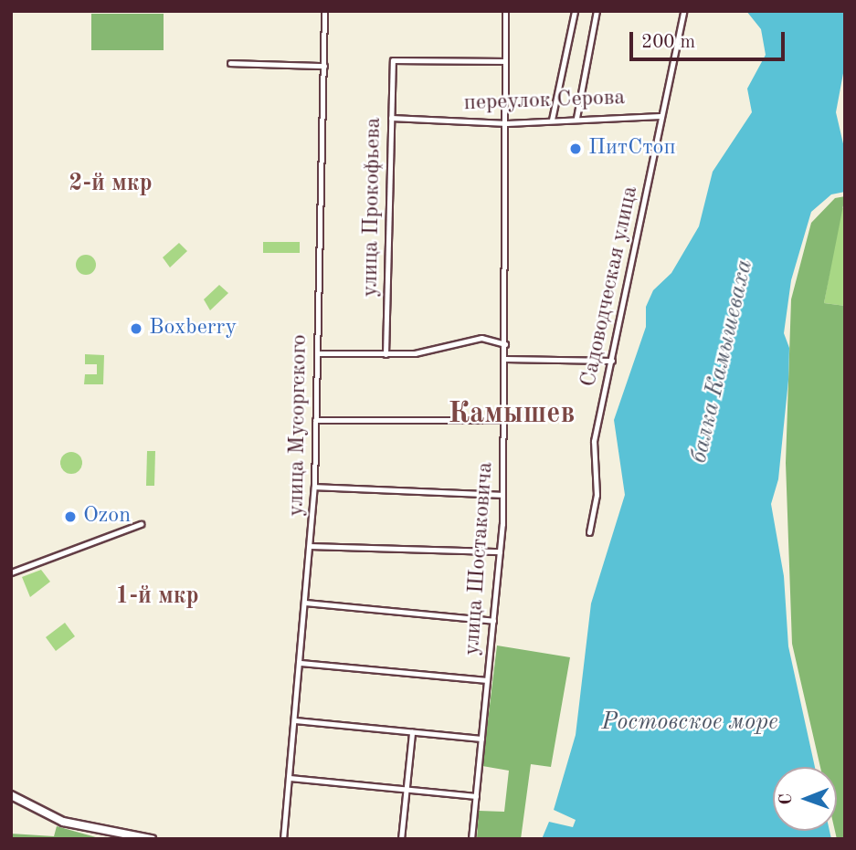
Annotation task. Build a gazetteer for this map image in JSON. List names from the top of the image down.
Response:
{
  "streets": {
    "street": [
      "переулок Серова",
      "улица Прокофьева",
      "Садоводческая улица",
      "улица Мусоргского",
      "улица Шостаковича"
    ]
  },
  "crossings": [
    ["переулок Серова", "улица Прокофьева"],
    ["переулок Серова", "Садоводческая улица"],
    ["переулок Серова", "улица Шостаковича"],
    ["улица Прокофьева", "улица Шостаковича"]
  ],
  "districts": ["2-й мкр", "Камышев", "1-й мкр"],
  "water": ["балка Камышеваха", "Ростовское море"],
  "places": ["ПитСтоп", "Boxberry", "Ozon"],
  "scale_bar": "200 m",
  "north": "left"
}
